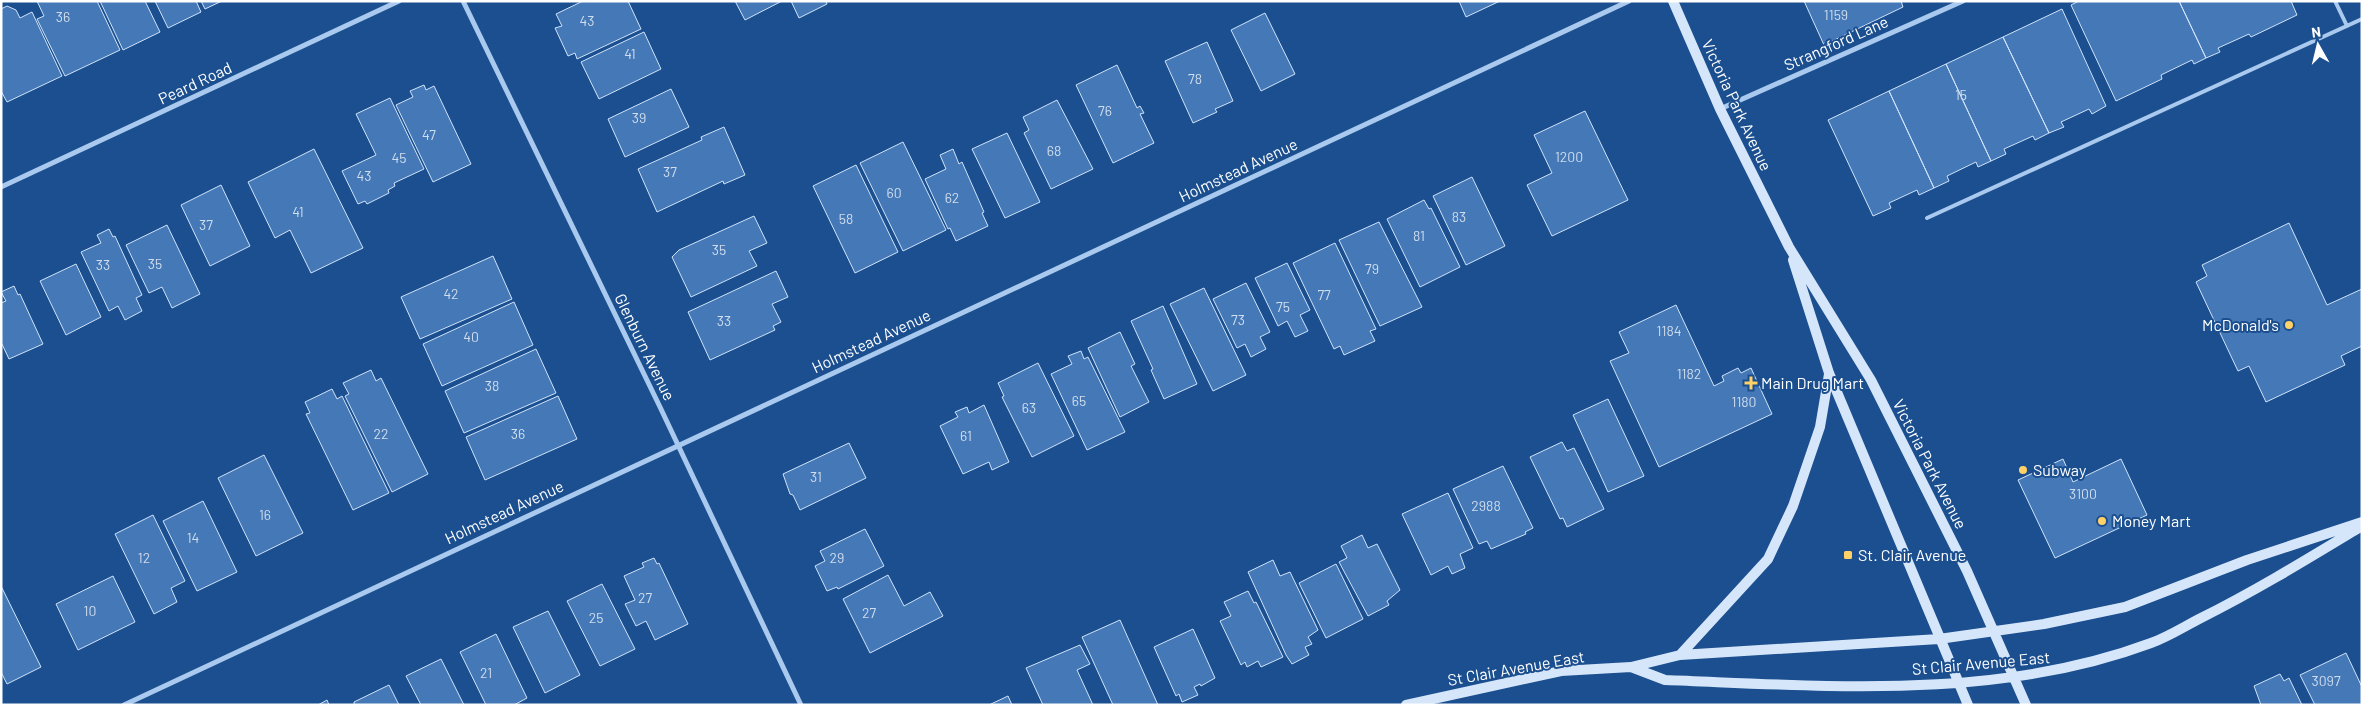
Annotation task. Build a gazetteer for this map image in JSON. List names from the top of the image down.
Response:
{
  "streets": {
    "main road": ["Victoria Park Avenue", "St Clair Avenue East"],
    "street": [
      "Strangford Lane",
      "Peard Road",
      "Holmstead Avenue",
      "Glenburn Avenue"
    ]
  },
  "crossings": [
    ["Strangford Lane", "Victoria Park Avenue"],
    ["Victoria Park Avenue", "St Clair Avenue East"],
    ["Holmstead Avenue", "Glenburn Avenue"]
  ],
  "places": {
    "other": ["McDonald's", "Subway", "Money Mart"],
    "health": ["Main Drug Mart"],
    "transit": ["St. Clair Avenue"]
  },
  "house_numbers": [
    "1159",
    "36",
    "43",
    "41",
    "78",
    "15",
    "76",
    "39",
    "47",
    "68",
    "1200",
    "45",
    "37",
    "43",
    "60",
    "62",
    "41",
    "83",
    "58",
    "37",
    "81",
    "35",
    "35",
    "33",
    "79",
    "42",
    "77",
    "75",
    "73",
    "33",
    "1184",
    "40",
    "1182",
    "38",
    "65",
    "1180",
    "63",
    "22",
    "36",
    "61",
    "31",
    "3100",
    "2988",
    "16",
    "14",
    "12",
    "29",
    "27",
    "10",
    "27",
    "25",
    "21",
    "3097"
  ],
  "north": "top"
}
